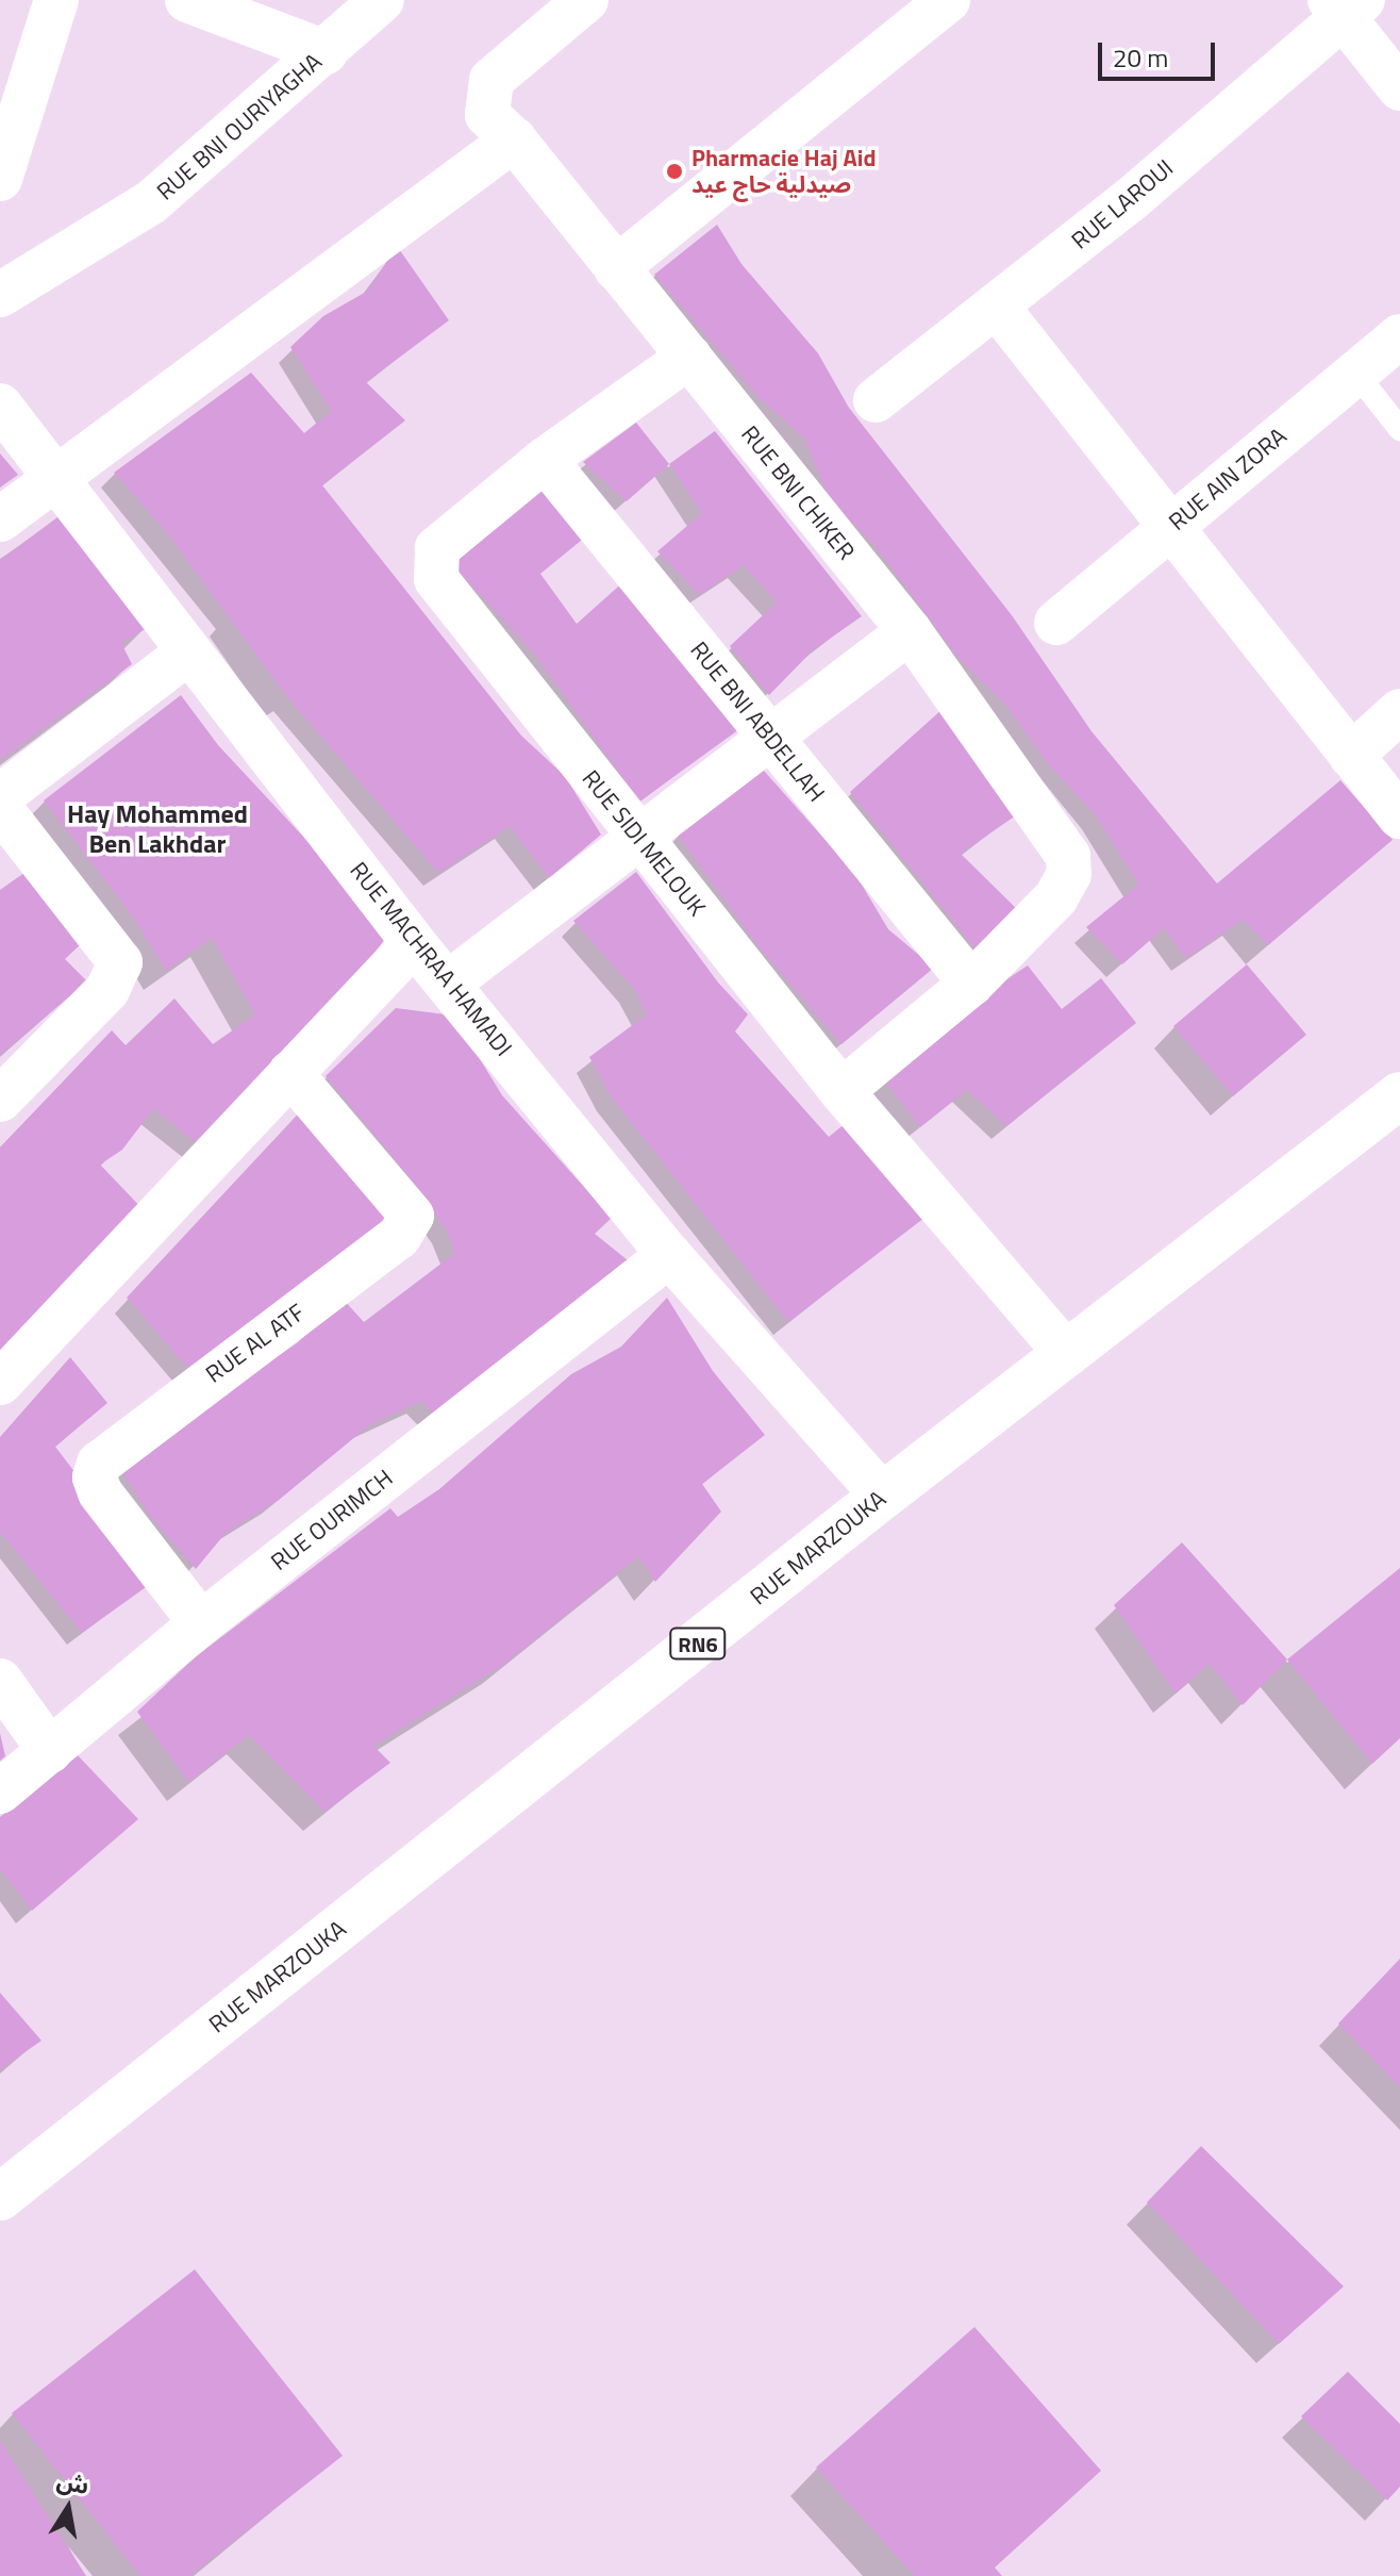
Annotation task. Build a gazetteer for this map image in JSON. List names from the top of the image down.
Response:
{
  "streets": {
    "main road": ["RUE MARZOUKA", "RN6"],
    "street": [
      "RUE BNI OURIYAGHA",
      "RUE LAROUI",
      "RUE AIN ZORA",
      "RUE BNI CHIKER",
      "RUE BNI ABDELLAH",
      "RUE SIDI MELOUK",
      "RUE MACHRAA HAMADI",
      "RUE AL ATF",
      "RUE OURIMCH"
    ]
  },
  "crossings": [
    ["RUE BNI CHIKER", "RUE BNI ABDELLAH"],
    ["RUE BNI ABDELLAH", "RUE SIDI MELOUK"],
    ["RUE SIDI MELOUK", "RUE MARZOUKA"],
    ["RUE MACHRAA HAMADI", "RUE OURIMCH"],
    ["RUE MACHRAA HAMADI", "RUE MARZOUKA"],
    ["RUE AL ATF", "RUE OURIMCH"]
  ],
  "districts": ["Hay Mohammed Ben Lakhdar"],
  "places": ["Pharmacie Haj Aid صيدلية حاج عيد"],
  "scale_bar": "20 m",
  "north": "top"
}
